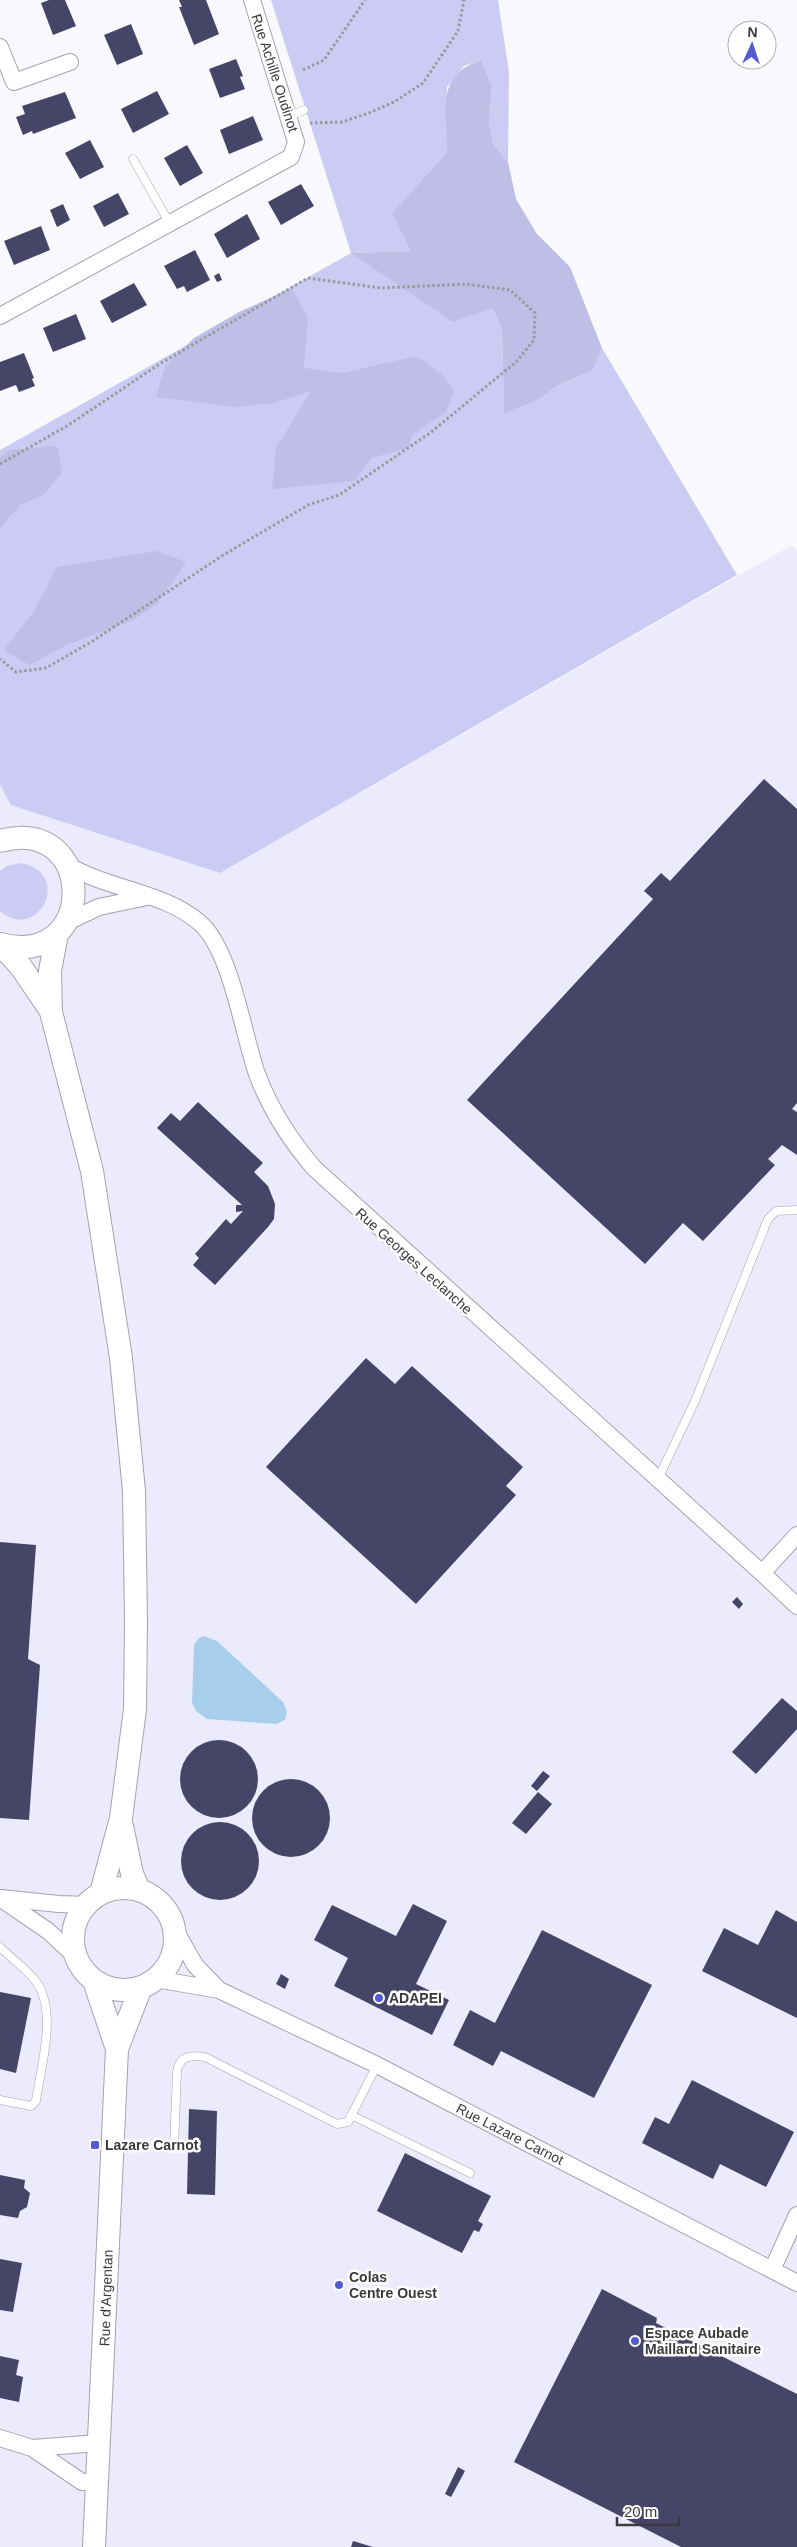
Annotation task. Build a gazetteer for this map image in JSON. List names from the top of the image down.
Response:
{
  "streets": {
    "main road": ["Rue d'Argentan"],
    "street": ["Rue Achille Oudinot", "Rue Georges Leclanche", "Rue Lazare Carnot"]
  },
  "crossings": [
    ["Rue Lazare Carnot", "Rue d'Argentan"]
  ],
  "places": {
    "other": ["ADAPEI", "Colas Centre Ouest", "Espace Aubade Maillard Sanitaire"],
    "transit": ["Lazare Carnot"]
  },
  "scale_bar": "20 m",
  "north": "top"
}
